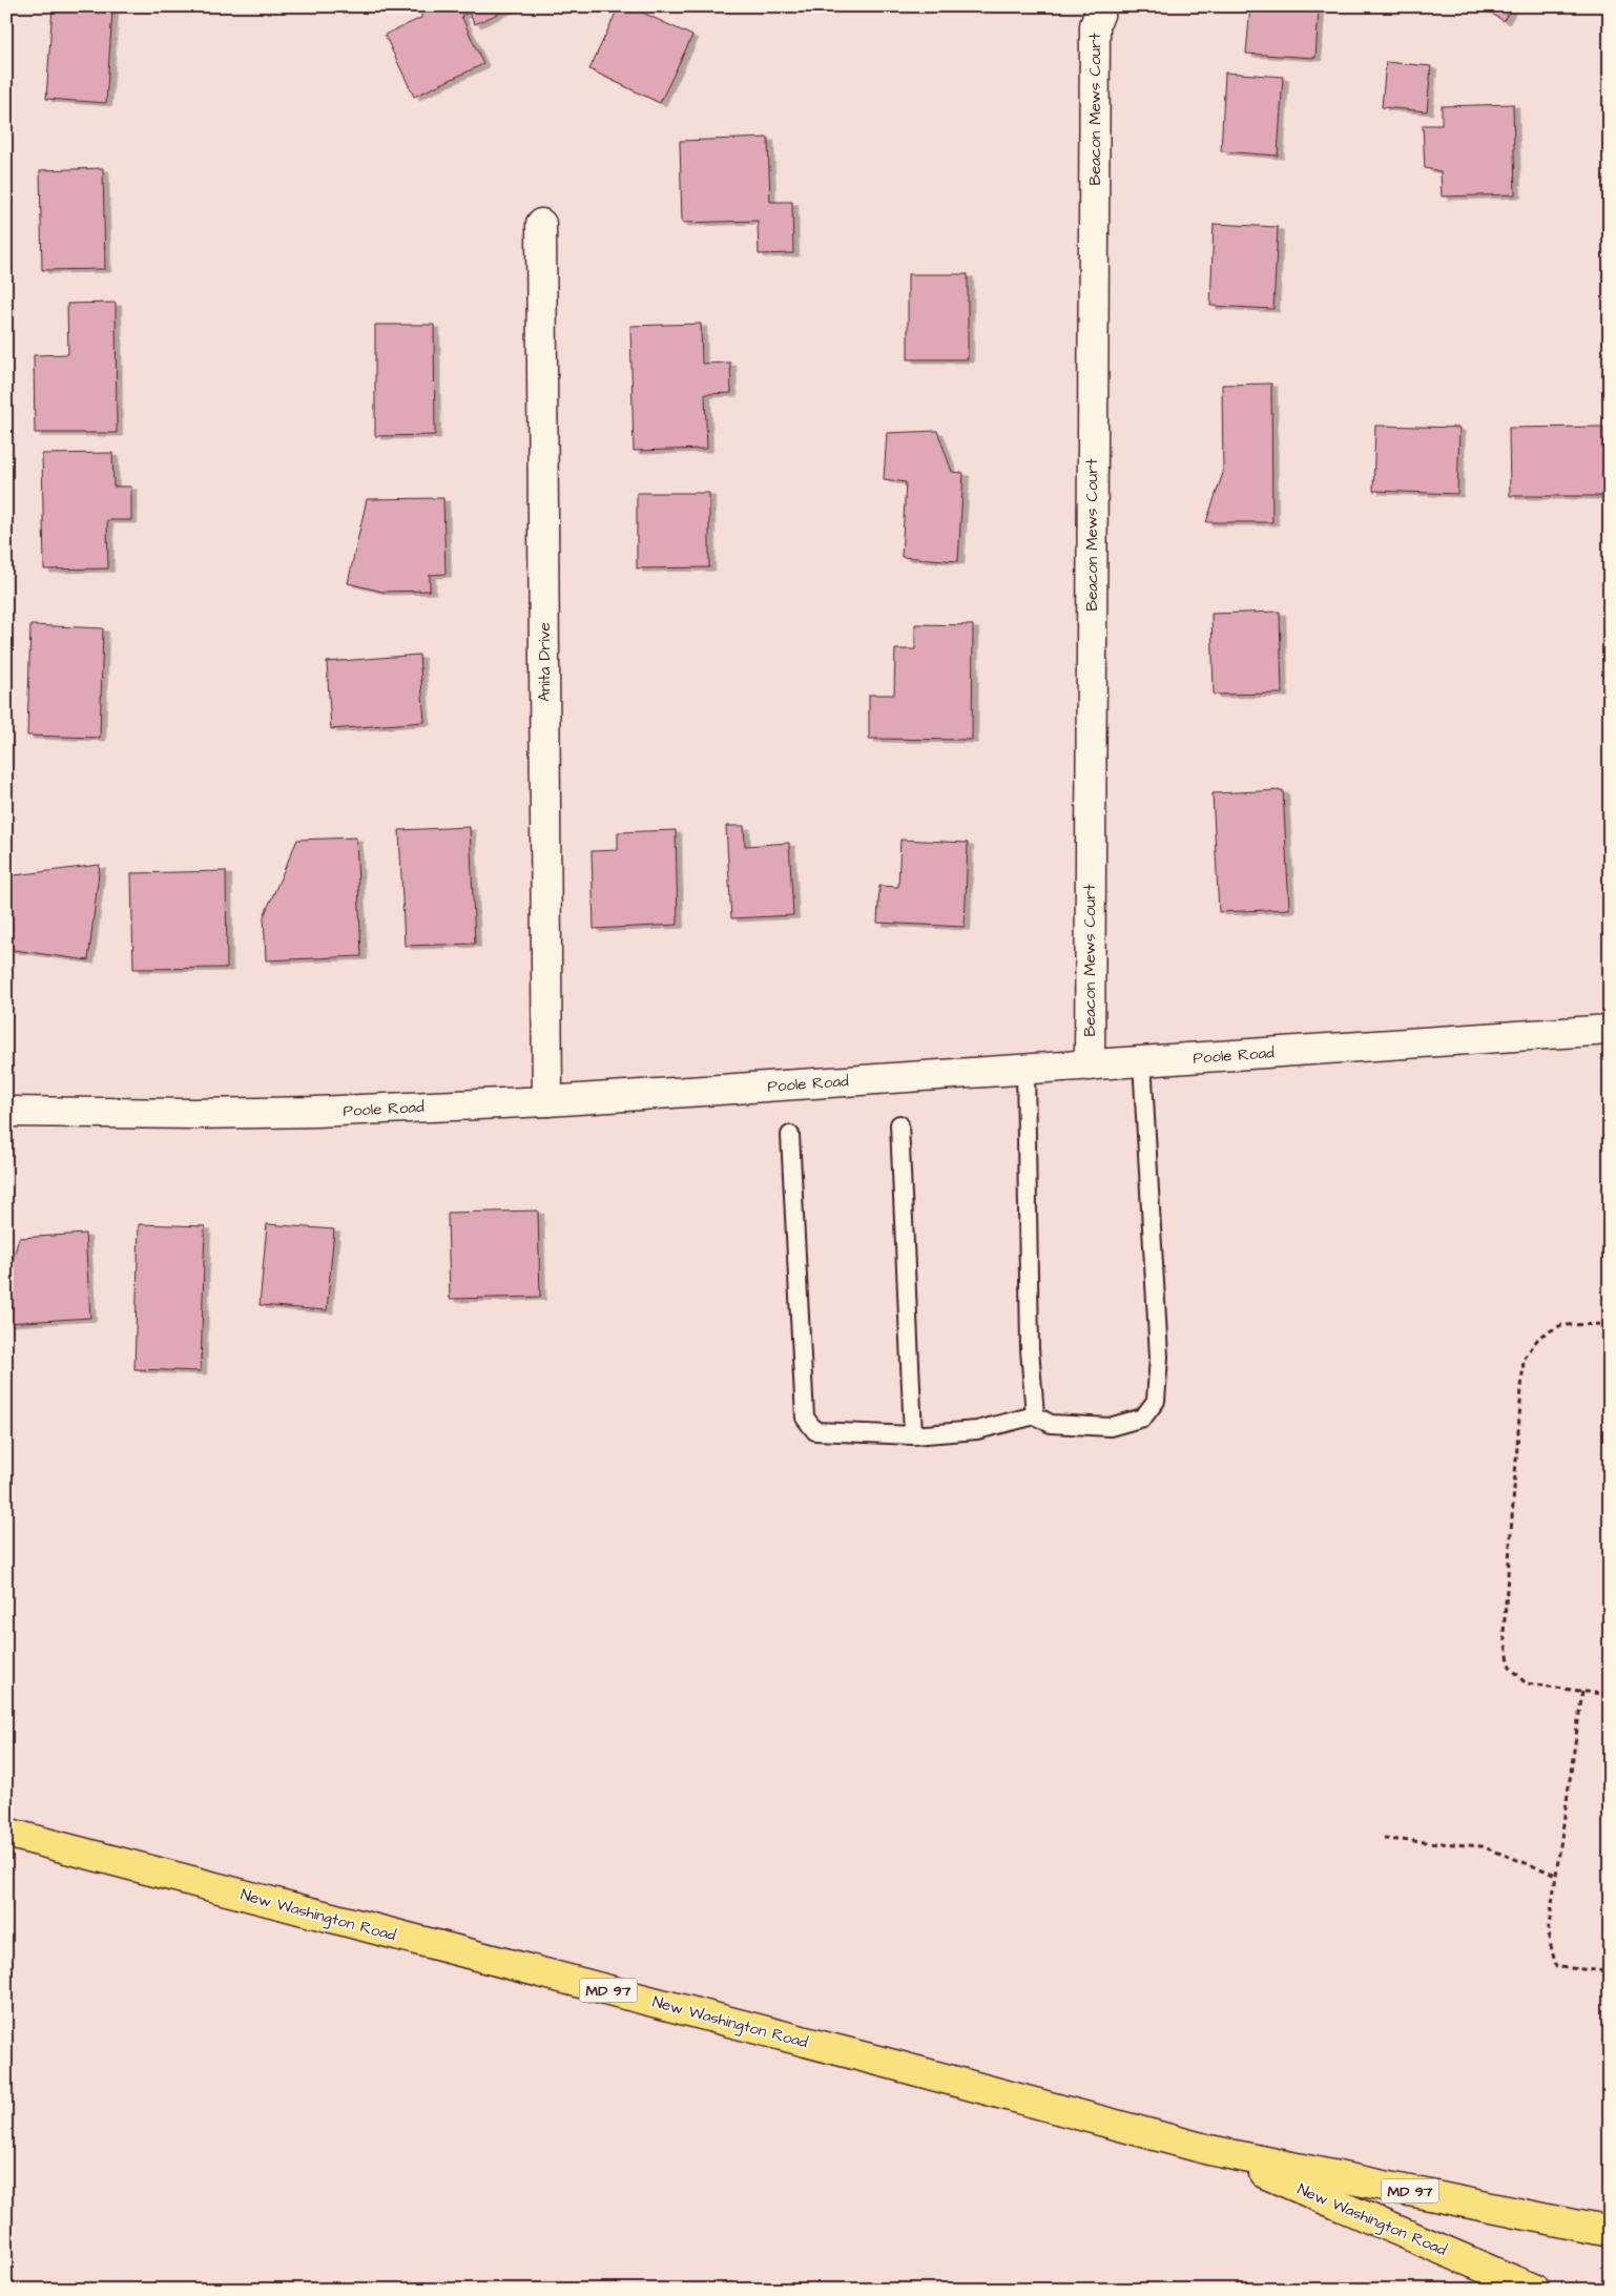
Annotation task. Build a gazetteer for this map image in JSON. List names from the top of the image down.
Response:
{
  "streets": {
    "main road": ["New Washington Road", "MD 97"],
    "street": ["Beacon Mews Court", "Anita Drive", "Poole Road"]
  },
  "crossings": [
    ["Beacon Mews Court", "Poole Road"],
    ["Anita Drive", "Poole Road"]
  ]
}
